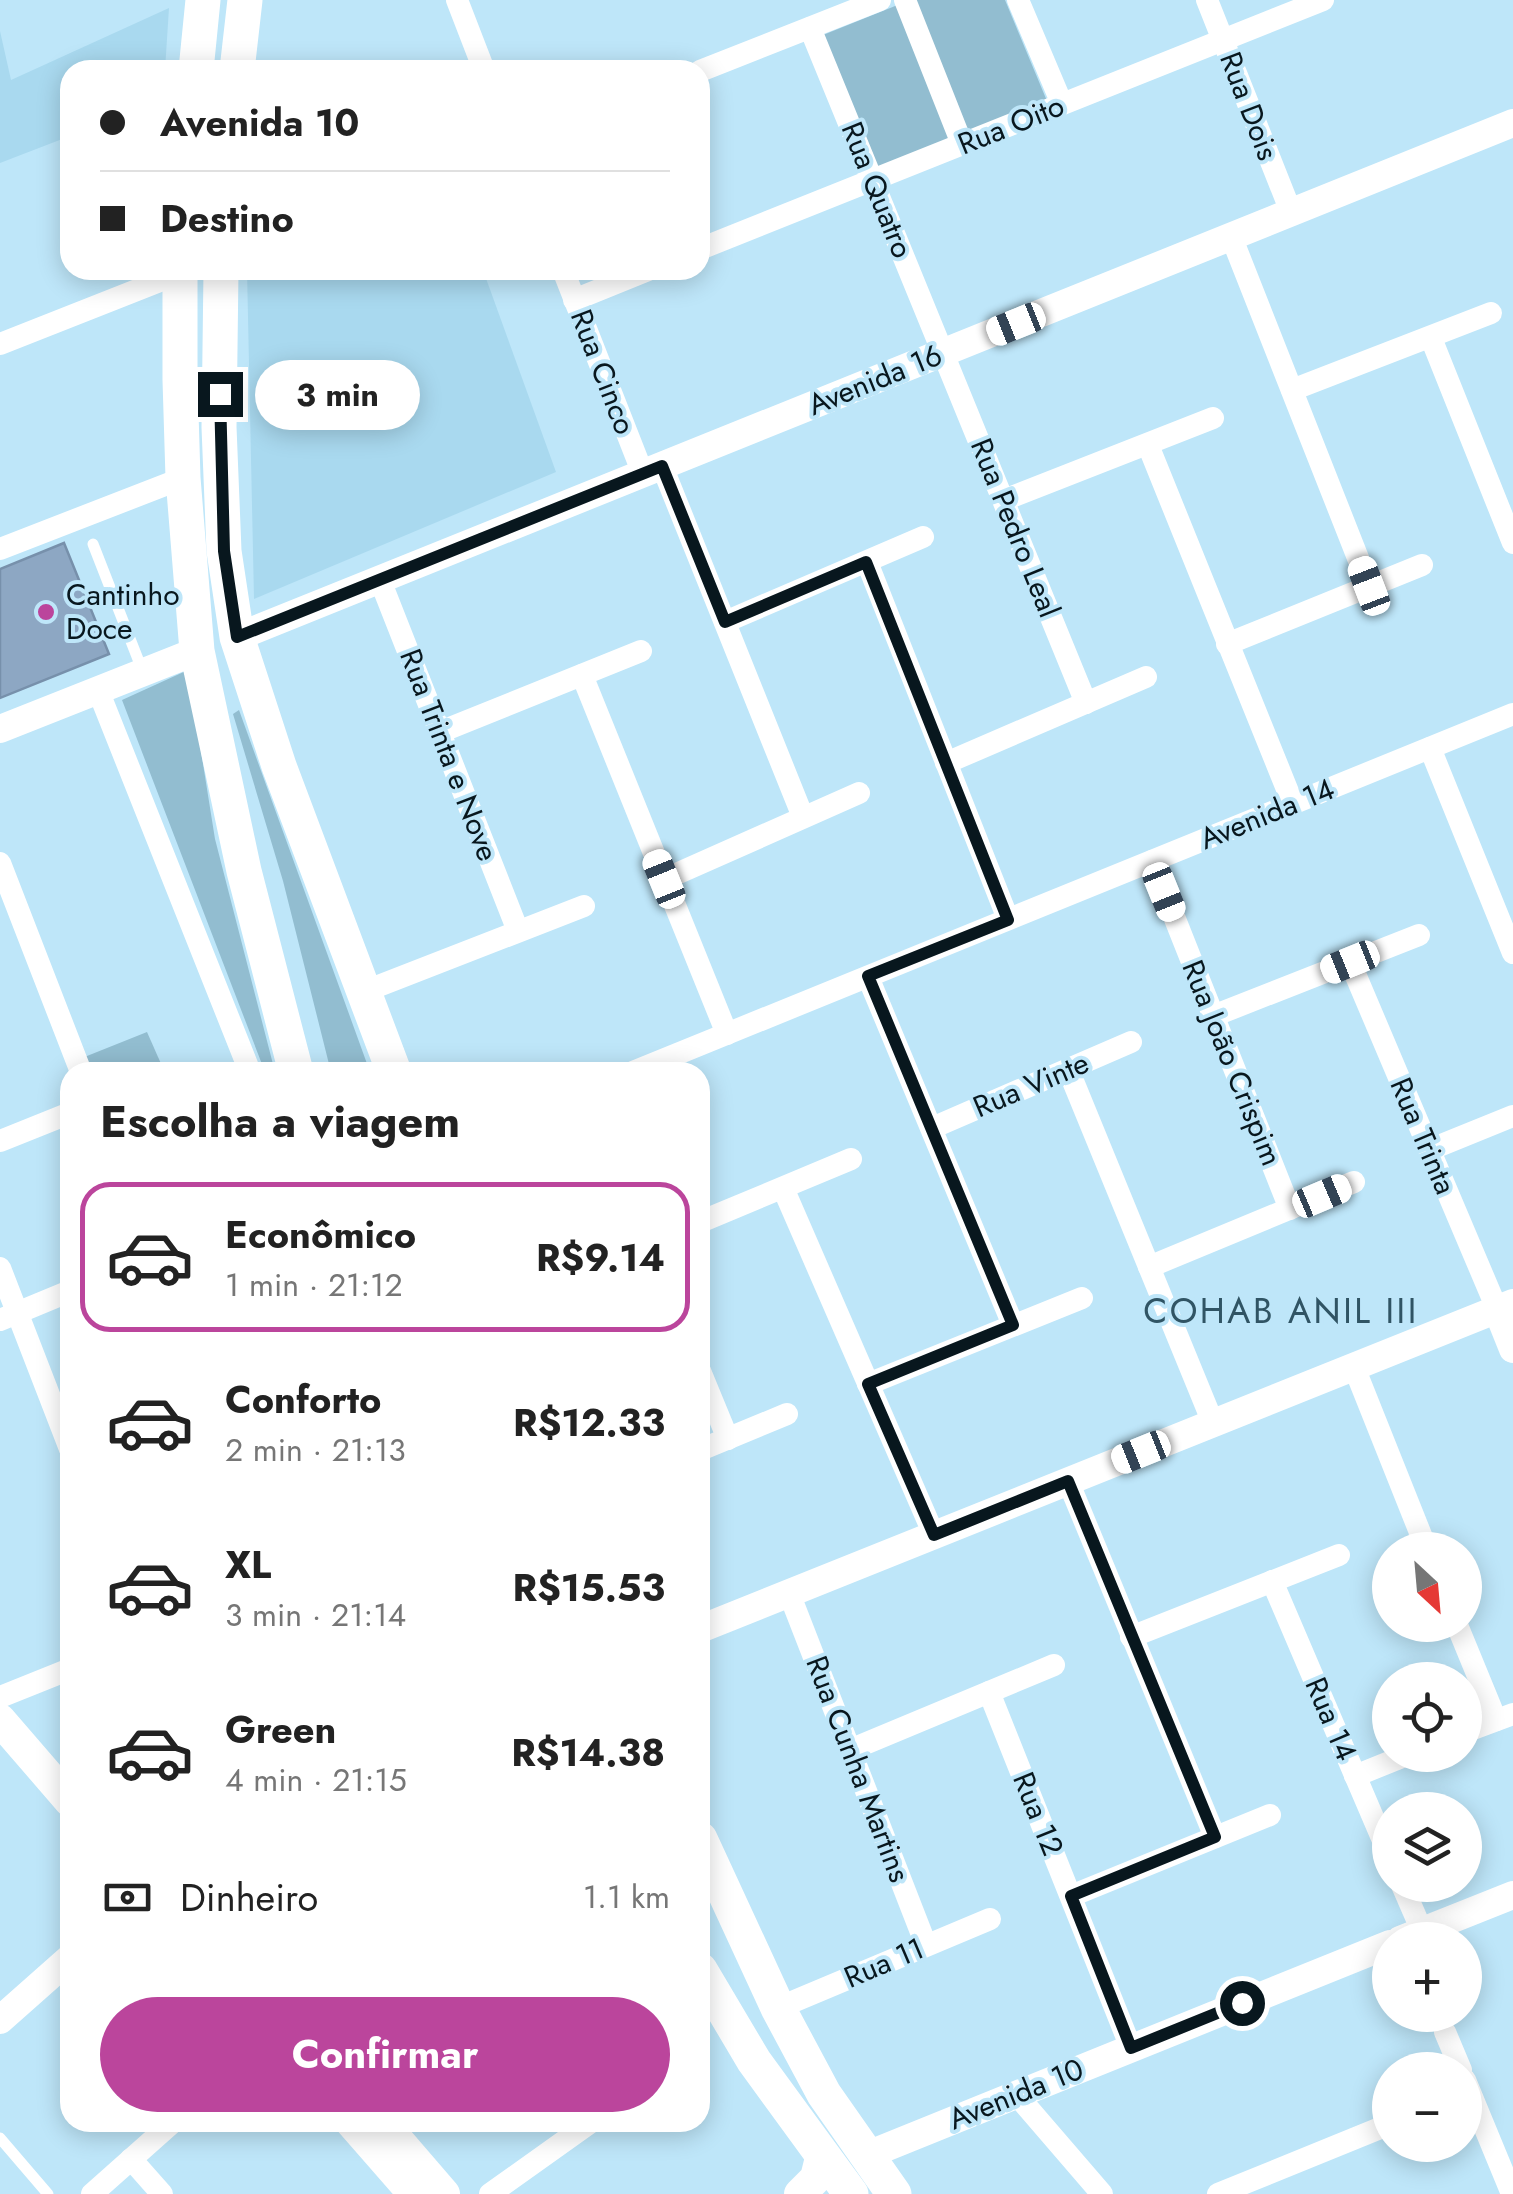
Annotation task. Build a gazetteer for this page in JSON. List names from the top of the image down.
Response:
{
  "streets": {
    "street": [
      "Rua Dois",
      "Rua Oito",
      "Rua Quatro",
      "Rua Cinco",
      "Avenida 16",
      "Rua Pedro Leal",
      "Rua Trinta e Nove",
      "Avenida 14",
      "Rua João Crispim",
      "Rua Vinte",
      "Rua Trinta",
      "Rua 14",
      "Rua Cunha Martins",
      "Rua 12",
      "Rua 11",
      "Avenida 10"
    ]
  },
  "crossings": [
    ["Rua Dois", "Rua Oito"],
    ["Rua Dois", "Avenida 16"],
    ["Rua Oito", "Rua Quatro"],
    ["Rua Quatro", "Avenida 16"],
    ["Rua Quatro", "Rua Pedro Leal"],
    ["Rua Cinco", "Avenida 16"],
    ["Avenida 16", "Rua Pedro Leal"],
    ["Avenida 16", "Rua Trinta e Nove"],
    ["Avenida 14", "Rua João Crispim"],
    ["Rua Cunha Martins", "Rua 11"],
    ["Rua 12", "Avenida 10"]
  ],
  "districts": ["COHAB ANIL III"],
  "places": ["Cantinho Doce"],
  "north": "bottom right",
  "page": {
    "banner": ["Avenida 10", "Destino"],
    "bubble": "3 min",
    "heading": "Escolha a viagem",
    "list": [
      {
        "name": "Econômico",
        "note": "1 min · 21:12",
        "value": "R$9.14"
      },
      {
        "name": "Conforto",
        "note": "2 min · 21:13",
        "value": "R$12.33"
      },
      {
        "name": "XL",
        "note": "3 min · 21:14",
        "value": "R$15.53"
      },
      {
        "name": "Green",
        "note": "4 min · 21:15",
        "value": "R$14.38"
      }
    ],
    "map_buttons": ["+", "−"],
    "pay": ["Dinheiro", "1.1 km"],
    "buttons": "Confirmar"
  }
}
